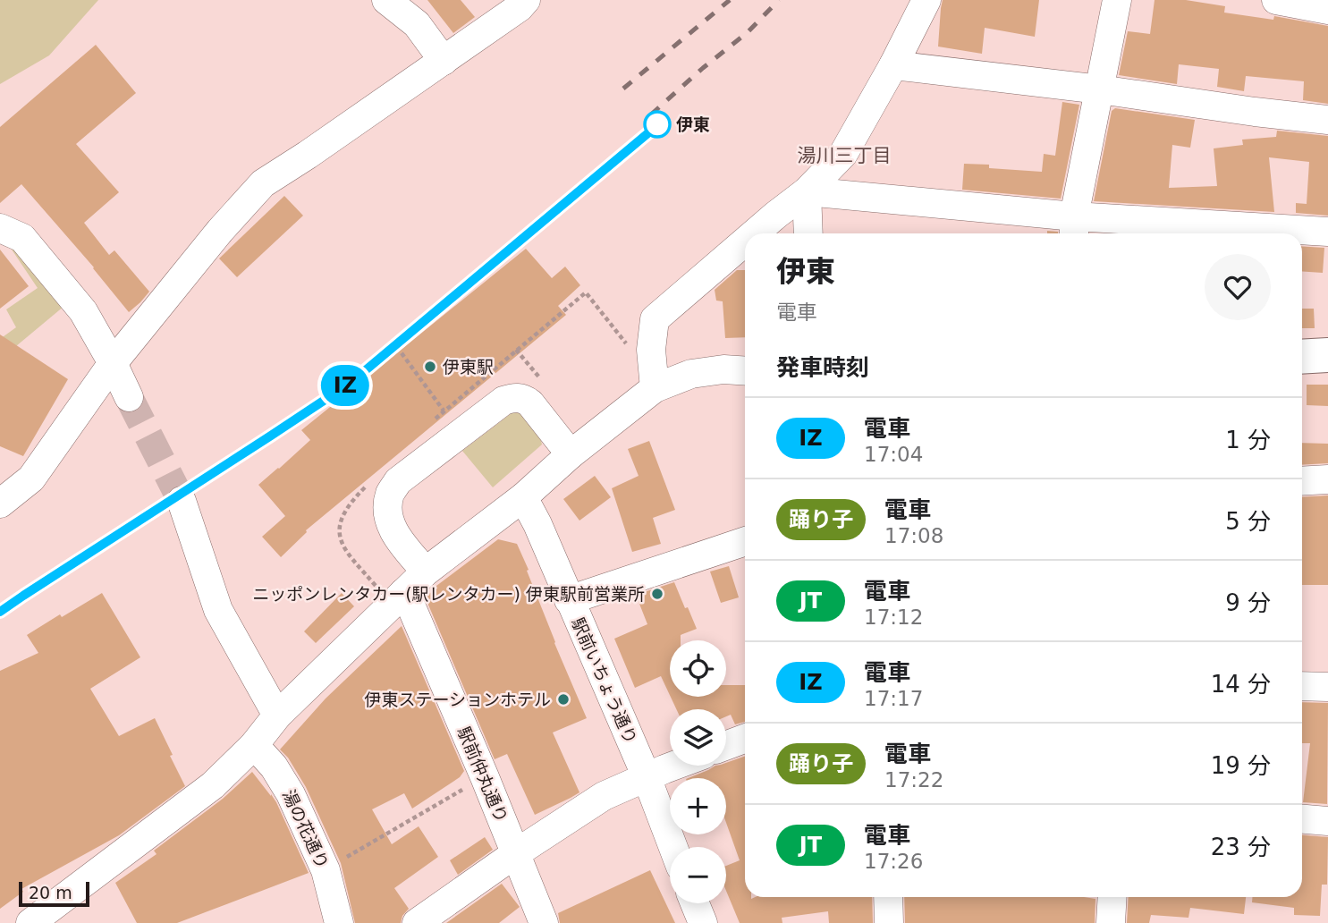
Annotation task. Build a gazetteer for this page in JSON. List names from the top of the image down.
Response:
{
  "streets": {
    "street": ["駅前いちょう通り", "駅前仲丸通り", "湯の花通り"]
  },
  "districts": ["湯川三丁目"],
  "places": [
    "伊東",
    "伊東駅",
    "ニッポンレンタカー(駅レンタカー) 伊東駅前営業所",
    "伊東ステーションホテル"
  ],
  "scale_bar": "20 m",
  "page": {
    "on_map": "IZ",
    "heading": [
      ["伊東", "電車"],
      "発車時刻"
    ],
    "list": [
      {
        "mark": "IZ",
        "name": "電車",
        "note": "17:04",
        "value": "1 分"
      },
      {
        "mark": "踊り子",
        "name": "電車",
        "note": "17:08",
        "value": "5 分"
      },
      {
        "mark": "JT",
        "name": "電車",
        "note": "17:12",
        "value": "9 分"
      },
      {
        "mark": "IZ",
        "name": "電車",
        "note": "17:17",
        "value": "14 分"
      },
      {
        "mark": "踊り子",
        "name": "電車",
        "note": "17:22",
        "value": "19 分"
      },
      {
        "mark": "JT",
        "name": "電車",
        "note": "17:26",
        "value": "23 分"
      }
    ],
    "map_buttons": ["+", "−"],
    "scale": "20 m"
  }
}
